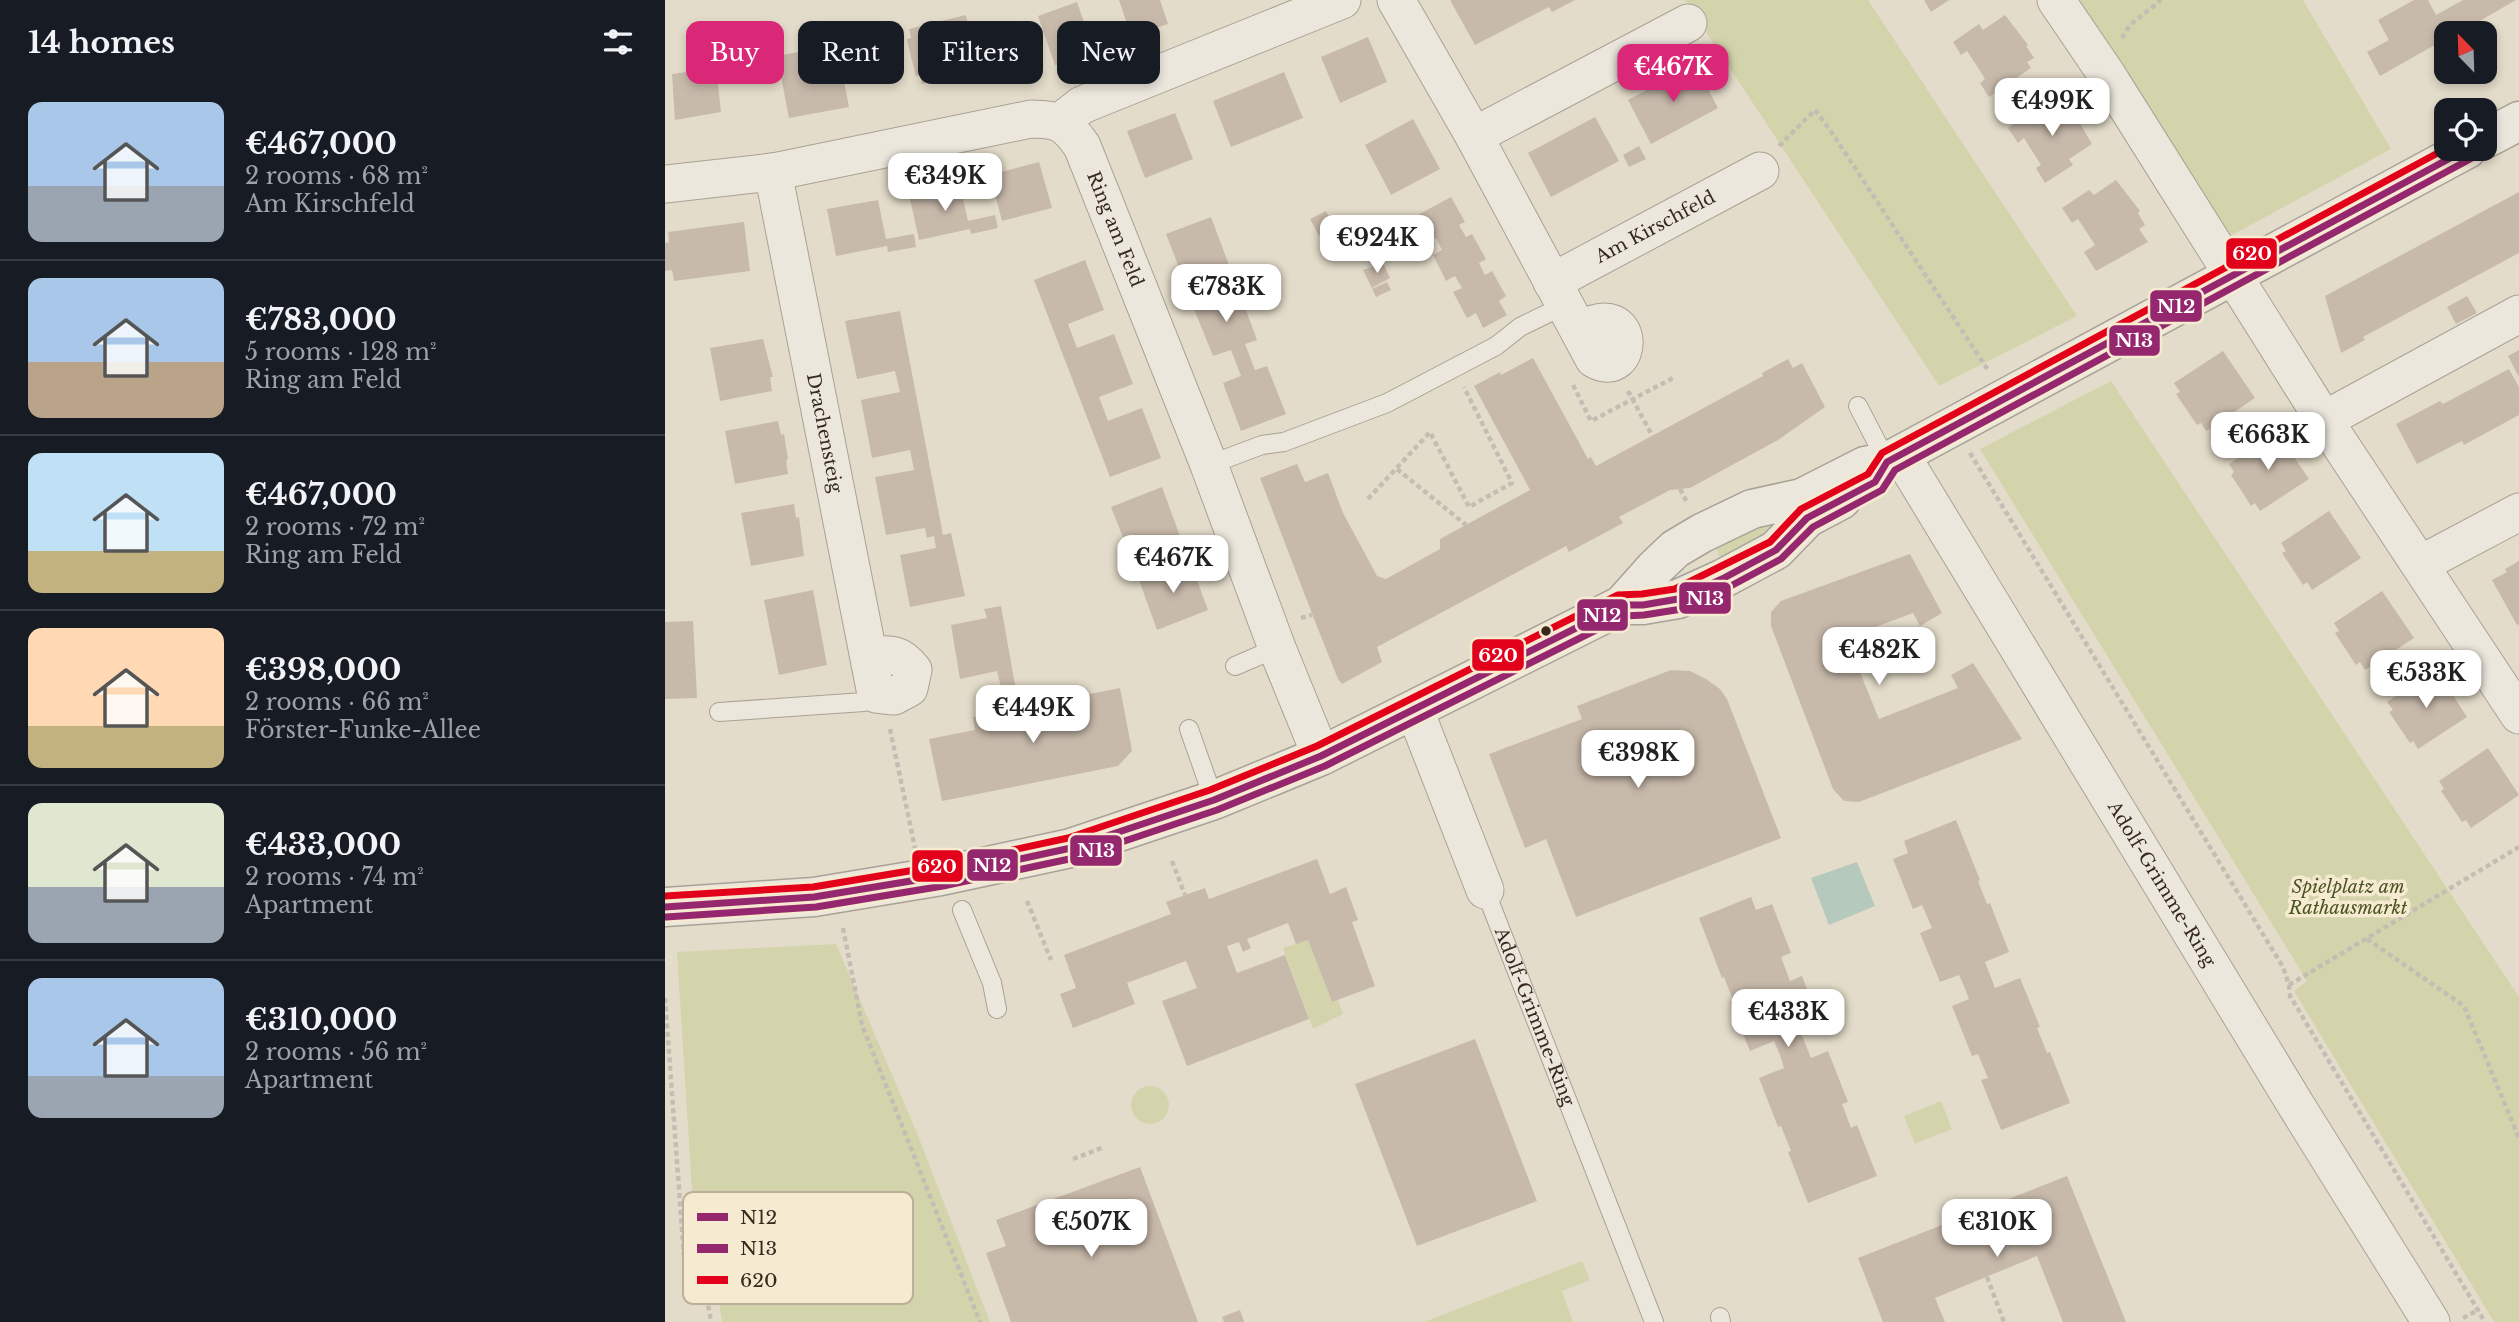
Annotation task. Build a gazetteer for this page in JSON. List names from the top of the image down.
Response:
{
  "streets": {
    "street": [
      "Am Kirschfeld",
      "Ring am Feld",
      "Drachensteig",
      "Adolf-Grimme-Ring"
    ]
  },
  "parks": ["Spielplatz am Rathausmarkt"],
  "lines": ["transit line 620", "transit line N12", "transit line N13"],
  "legend": ["N12", "N13", "620"],
  "north": "top left",
  "page": {
    "heading": "14 homes",
    "chip": [
      "Buy",
      "Rent",
      "Filters",
      "New"
    ],
    "price": [
      "€467K",
      "€499K",
      "€349K",
      "€924K",
      "€783K",
      "€663K",
      "€467K",
      "€482K",
      "€533K",
      "€449K",
      "€398K",
      "€433K",
      "€507K",
      "€310K"
    ],
    "list": [
      {
        "name": "€467,000",
        "note": "2 rooms · 68 m² · Am Kirschfeld"
      },
      {
        "name": "€783,000",
        "note": "5 rooms · 128 m² · Ring am Feld"
      },
      {
        "name": "€467,000",
        "note": "2 rooms · 72 m² · Ring am Feld"
      },
      {
        "name": "€398,000",
        "note": "2 rooms · 66 m² · Förster-Funke-Allee"
      },
      {
        "name": "€433,000",
        "note": "2 rooms · 74 m² · Apartment"
      },
      {
        "name": "€310,000",
        "note": "2 rooms · 56 m² · Apartment"
      }
    ]
  }
}
